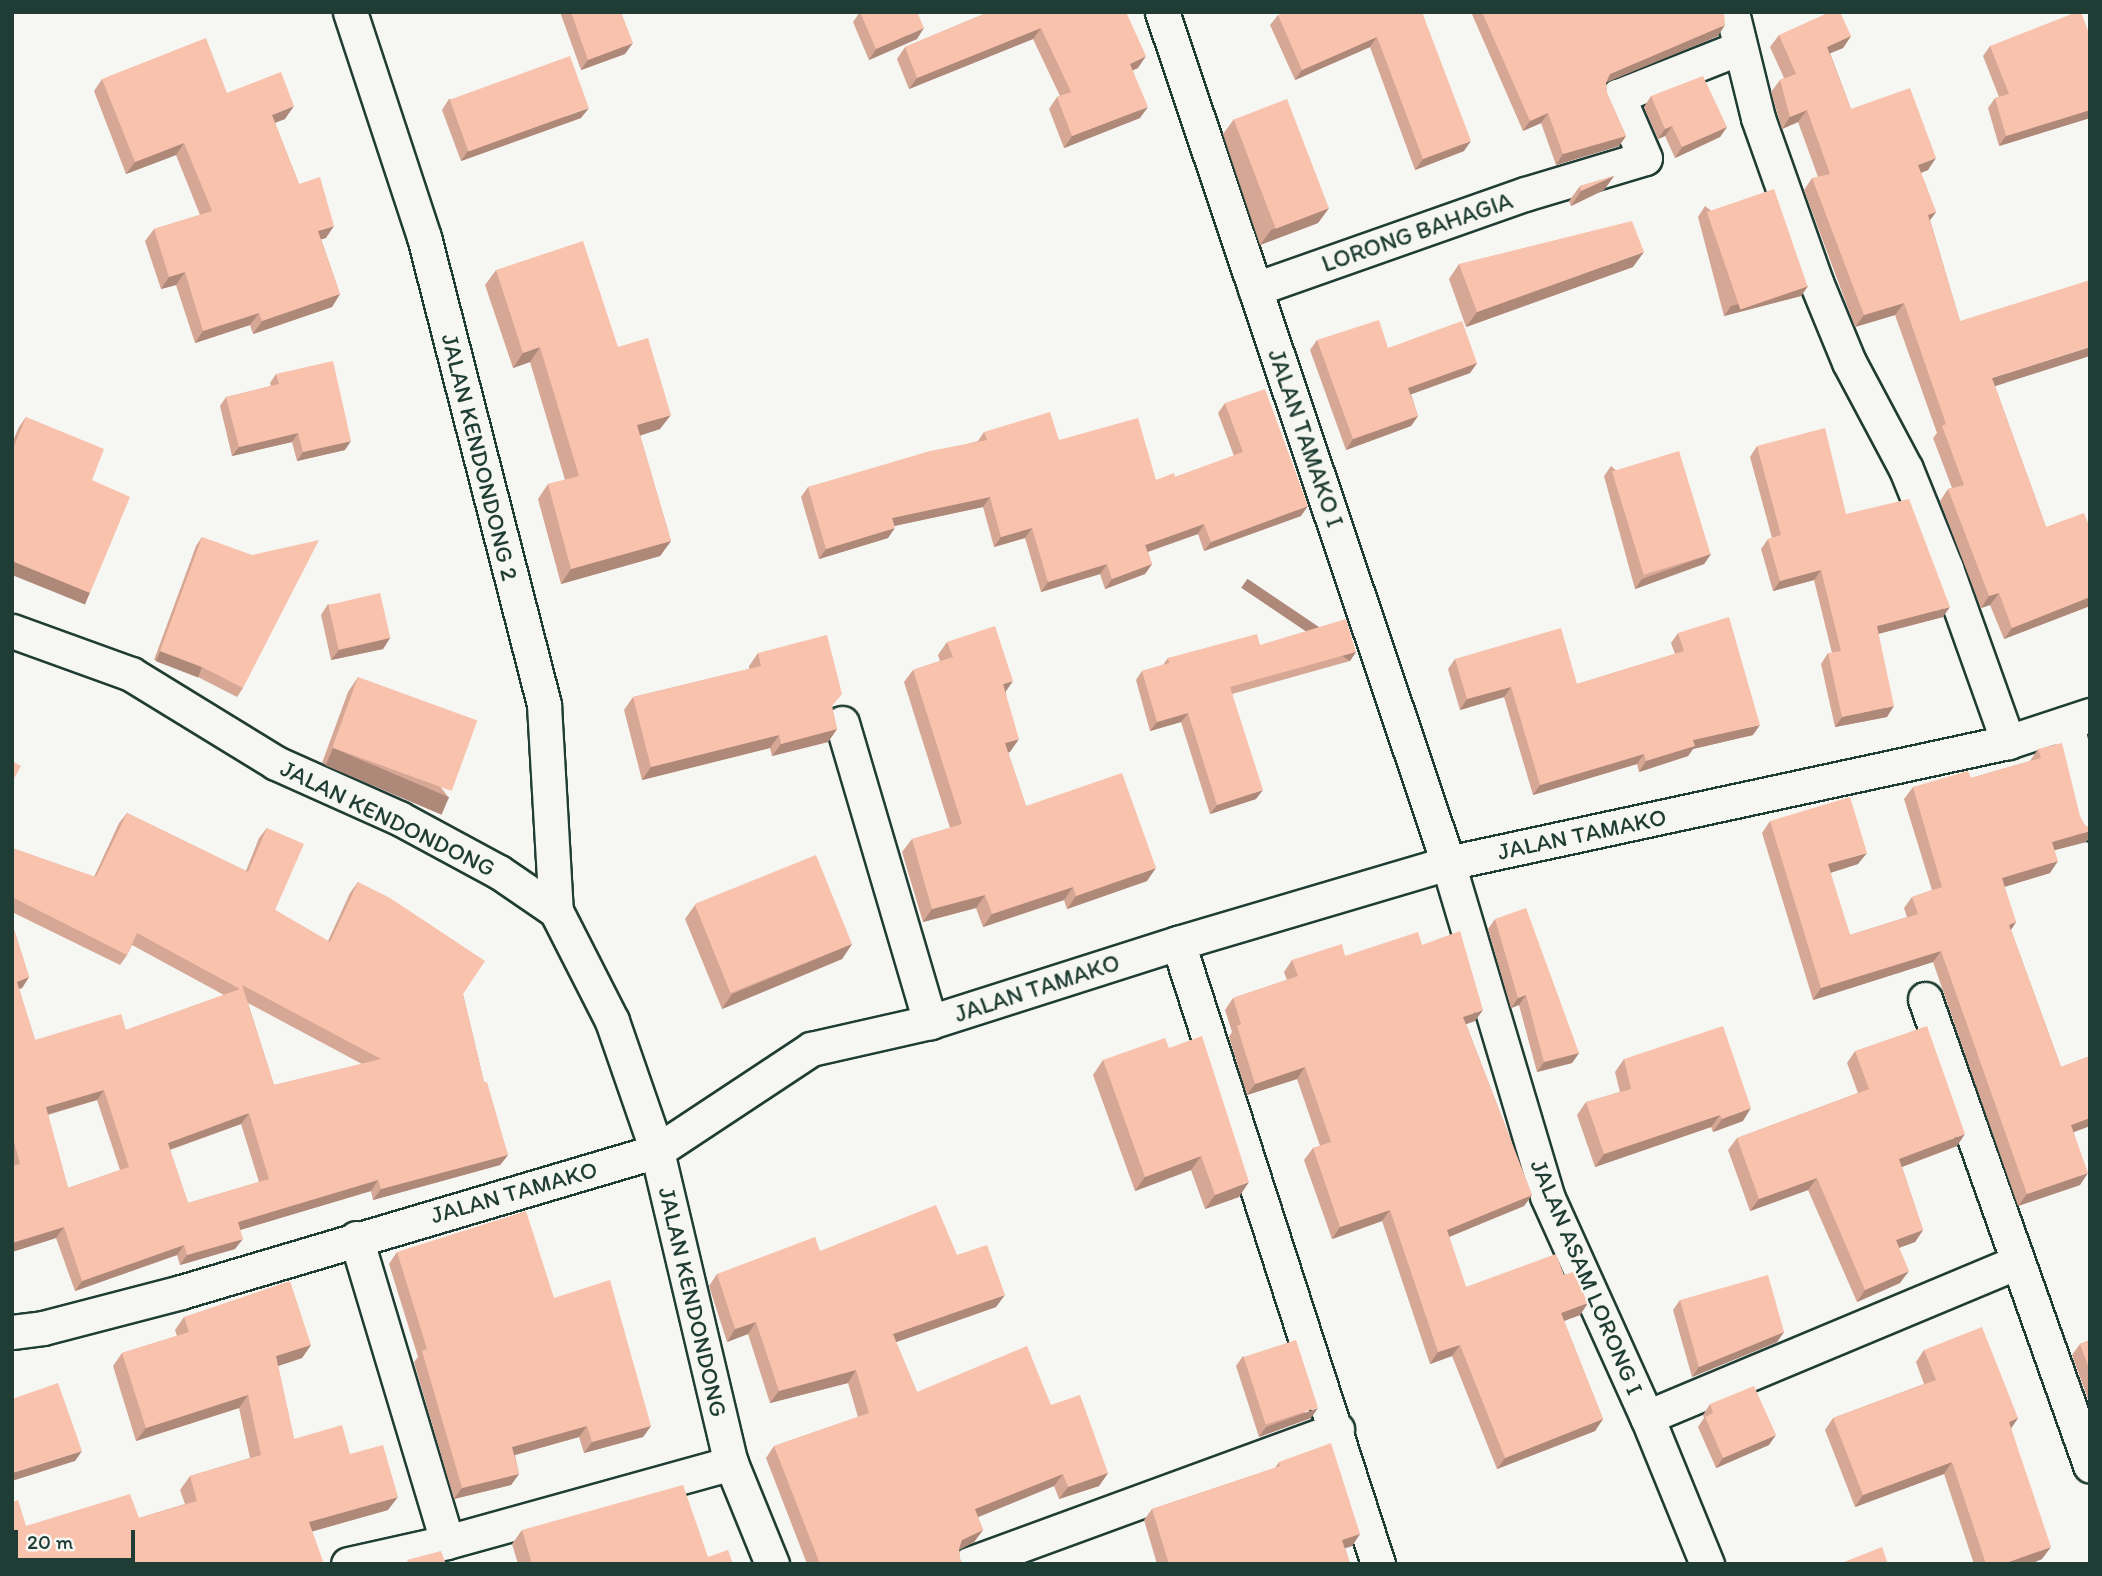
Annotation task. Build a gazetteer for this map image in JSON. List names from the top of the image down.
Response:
{
  "streets": {
    "street": [
      "LORONG BAHAGIA",
      "JALAN TAMAKO I",
      "JALAN KENDONDONG 2",
      "JALAN KENDONDONG",
      "JALAN TAMAKO",
      "JALAN ASAM LORONG I"
    ]
  },
  "crossings": [
    ["LORONG BAHAGIA", "JALAN TAMAKO I"],
    ["JALAN TAMAKO I", "JALAN TAMAKO"],
    ["JALAN TAMAKO I", "JALAN ASAM LORONG I"],
    ["JALAN KENDONDONG 2", "JALAN KENDONDONG"],
    ["JALAN KENDONDONG", "JALAN TAMAKO"],
    ["JALAN TAMAKO", "JALAN ASAM LORONG I"]
  ],
  "scale_bar": "20 m"
}
